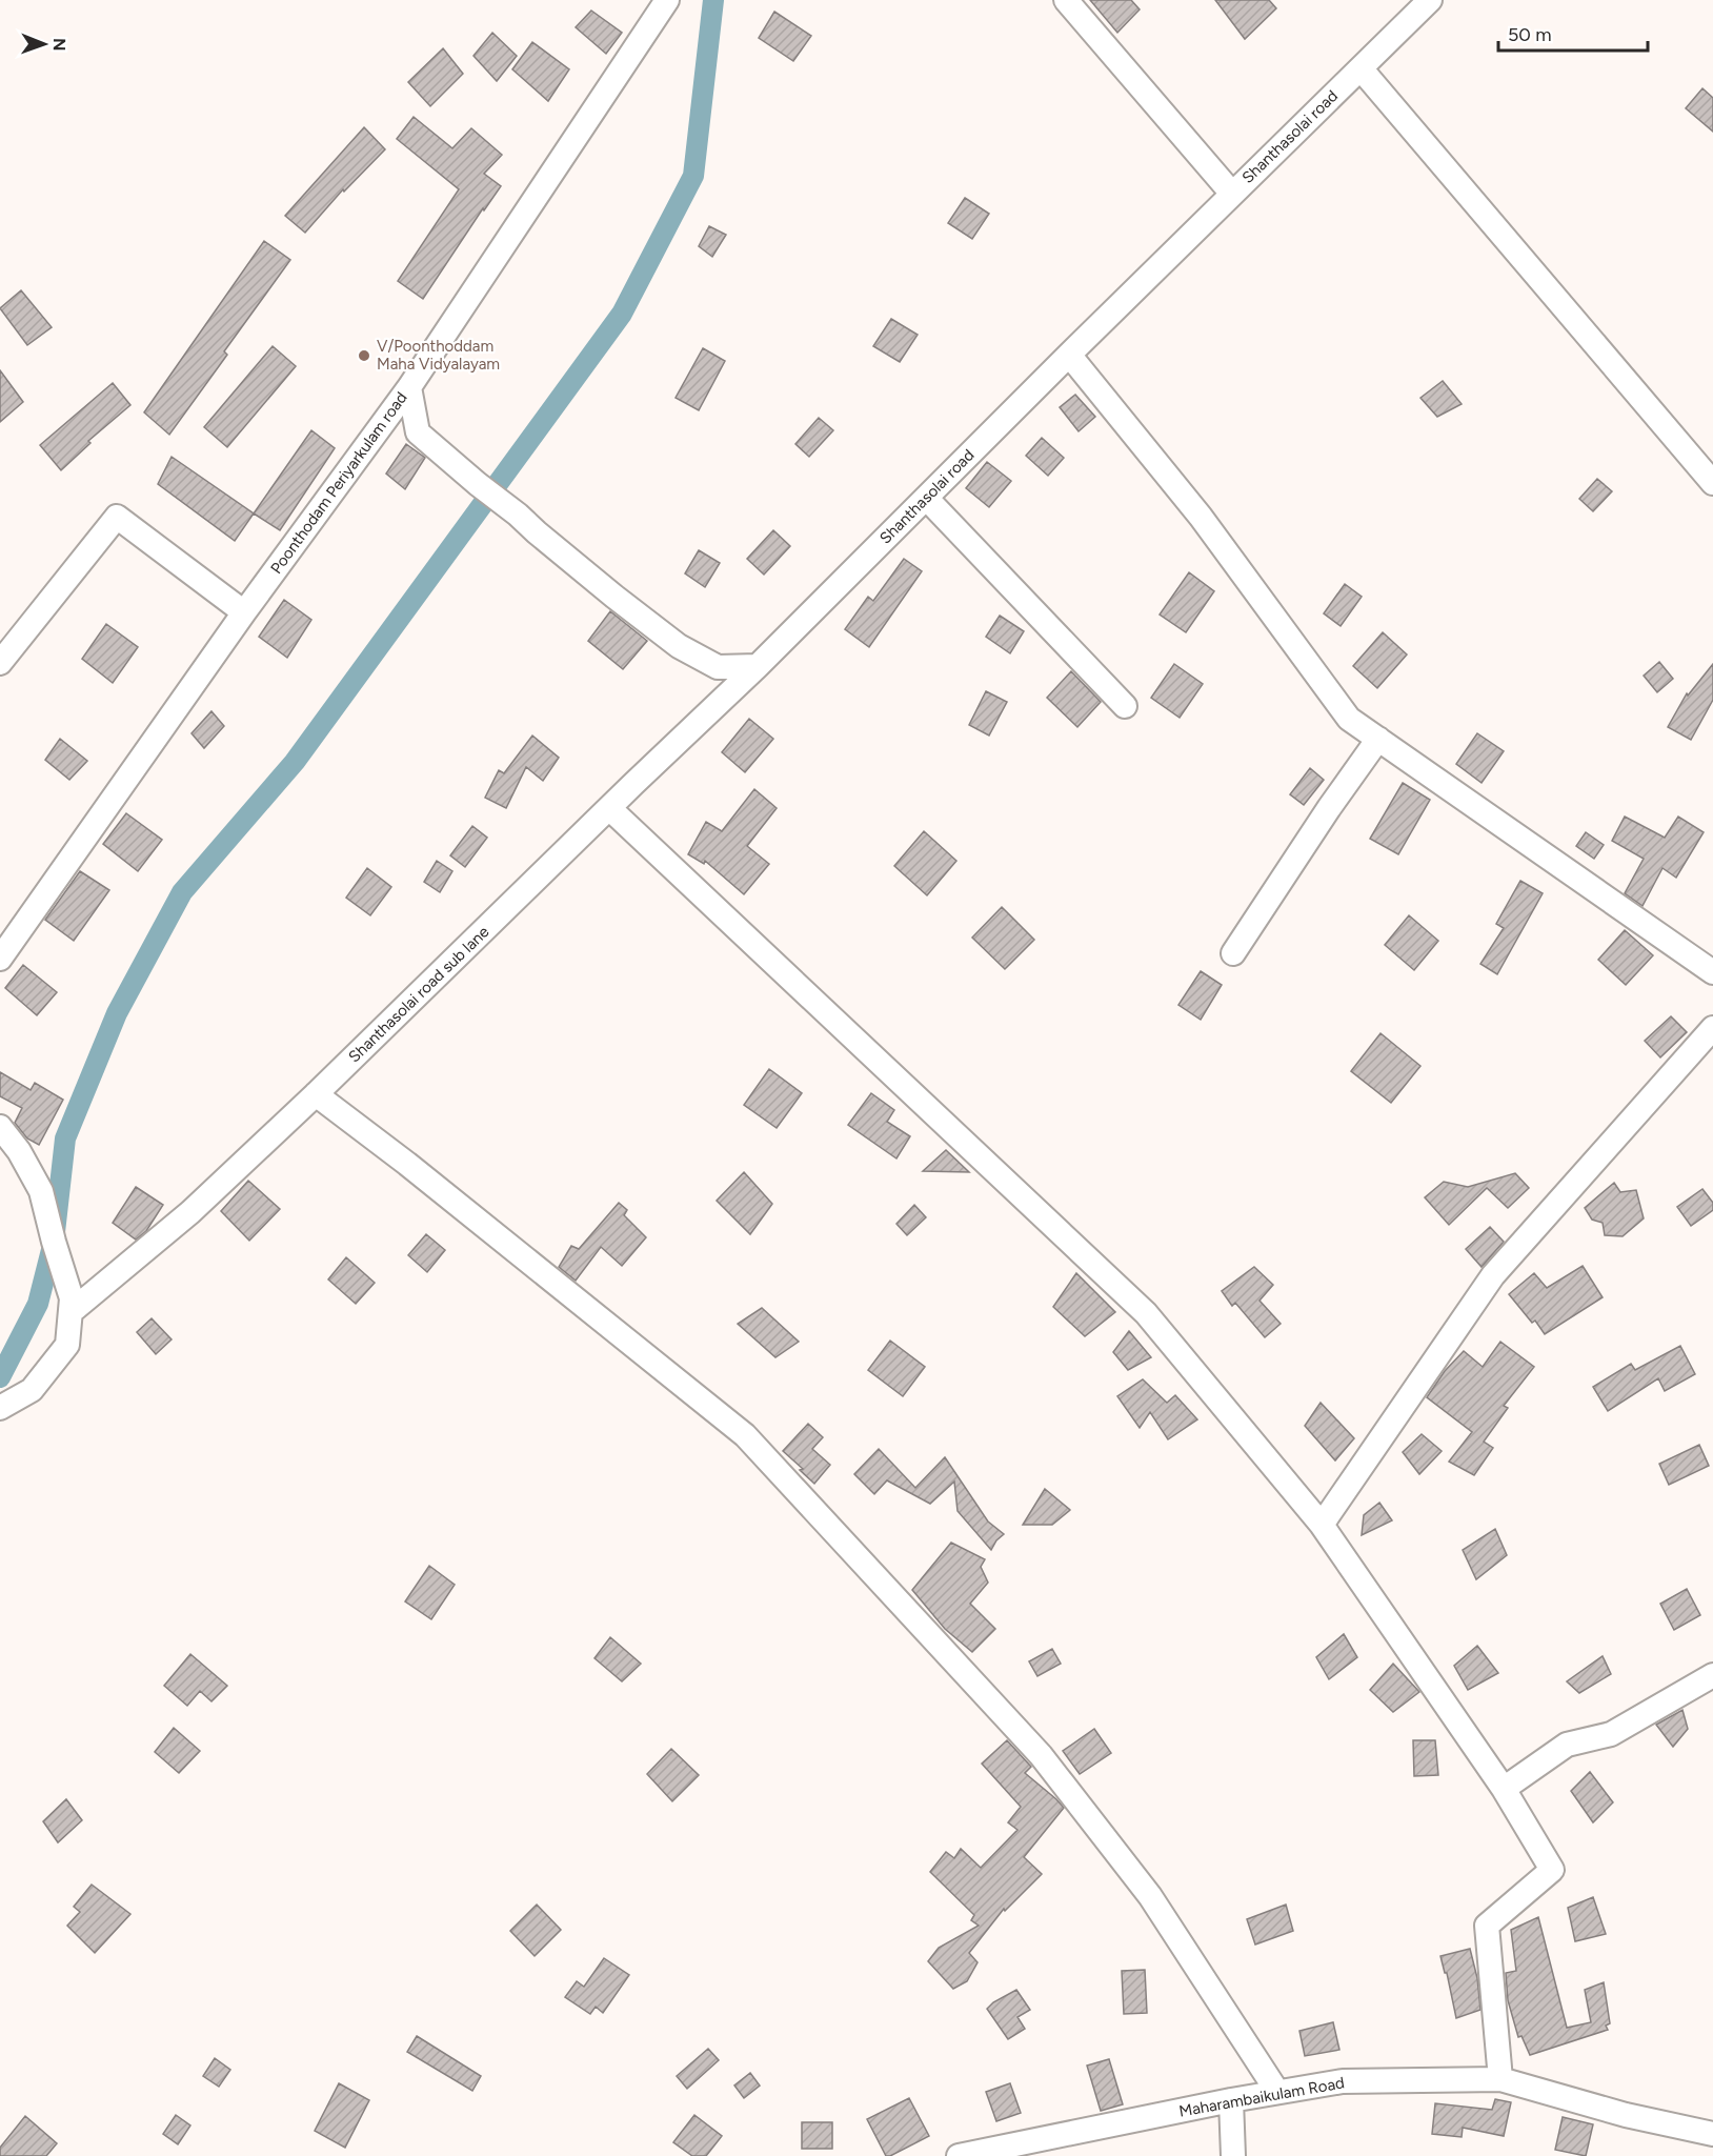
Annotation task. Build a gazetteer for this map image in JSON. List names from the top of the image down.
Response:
{
  "streets": {
    "street": [
      "Shanthasolai road",
      "Poonthodam Periyarkulam road",
      "Shanthasolai road sub lane",
      "Maharambaikulam Road"
    ]
  },
  "crossings": [
    ["Shanthasolai road", "Shanthasolai road sub lane"]
  ],
  "places": ["V/Poonthoddam Maha Vidyalayam"],
  "scale_bar": "50 m",
  "north": "right"
}
